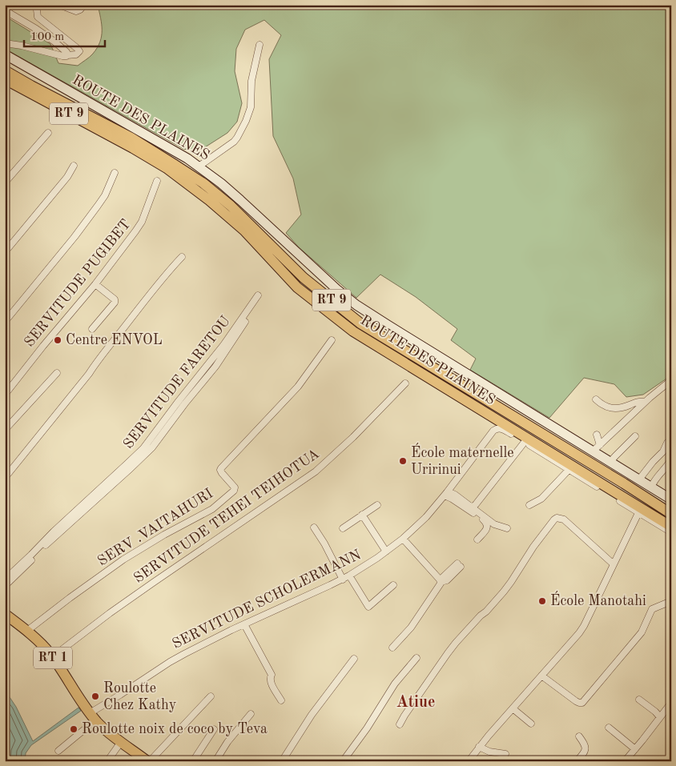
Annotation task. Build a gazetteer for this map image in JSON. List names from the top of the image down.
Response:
{
  "streets": {
    "main road": ["RT 9", "ROUTE DES PLAINES", "RT 1"],
    "street": [
      "SERVITUDE PUGIBET",
      "SERVITUDE FARETOU",
      "SERVITUDE TEHEI TEIHOTUA",
      "SERV .VAITAHURI",
      "SERVITUDE SCHOLERMANN"
    ]
  },
  "crossings": [
    ["SERVITUDE TEHEI TEIHOTUA", "RT 1"],
    ["SERV .VAITAHURI", "RT 1"],
    ["SERVITUDE SCHOLERMANN", "RT 1"]
  ],
  "districts": ["Atiue"],
  "places": [
    "Centre ENVOL",
    "École maternelle Uririnui",
    "École Manotahi",
    "Roulotte Chez Kathy",
    "Roulotte noix de coco by Teva"
  ],
  "scale_bar": "100 m"
}
